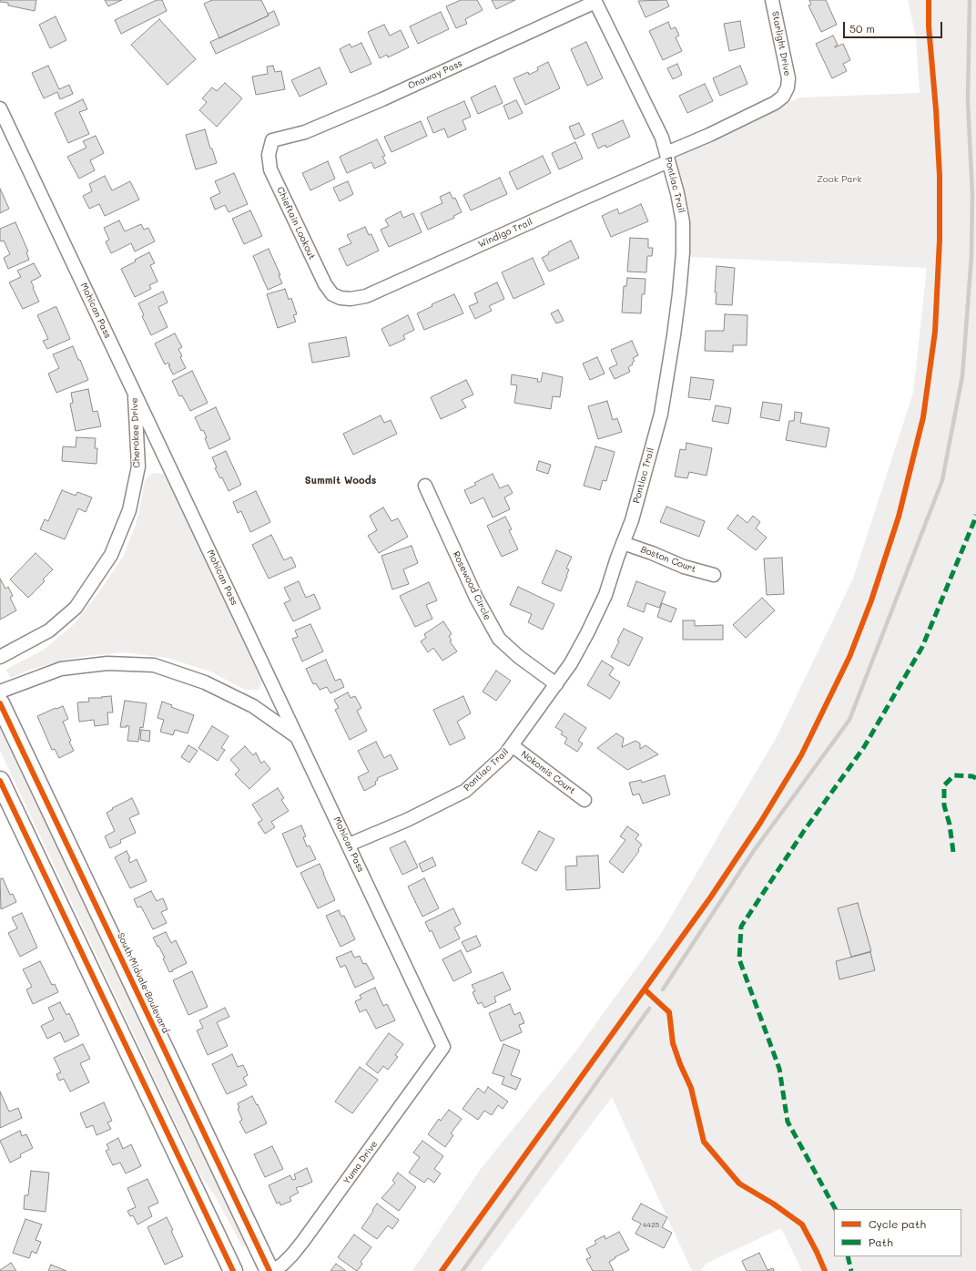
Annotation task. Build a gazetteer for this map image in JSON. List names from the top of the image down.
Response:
{
  "streets": {
    "main road": ["South Midvale Boulevard"],
    "street": [
      "Starlight Drive",
      "Onaway Pass",
      "Pontiac Trail",
      "Chieftain Lookout",
      "Windigo Trail",
      "Mohican Pass",
      "Cherokee Drive",
      "Boston Court",
      "Rosewood Circle",
      "Nokomis Court",
      "Yuma Drive"
    ]
  },
  "crossings": [
    ["Starlight Drive", "Windigo Trail"],
    ["Onaway Pass", "Pontiac Trail"],
    ["Onaway Pass", "Chieftain Lookout"],
    ["Pontiac Trail", "Windigo Trail"],
    ["Pontiac Trail", "Mohican Pass"],
    ["Pontiac Trail", "Boston Court"],
    ["Pontiac Trail", "Rosewood Circle"],
    ["Pontiac Trail", "Nokomis Court"],
    ["Chieftain Lookout", "Windigo Trail"],
    ["Mohican Pass", "Cherokee Drive"],
    ["Mohican Pass", "Yuma Drive"],
    ["South Midvale Boulevard", "Yuma Drive"]
  ],
  "districts": ["Summit Woods"],
  "parks": ["Zook Park"],
  "house_numbers": ["4425"],
  "legend": ["Cycle path", "Path"],
  "scale_bar": "50 m"
}
